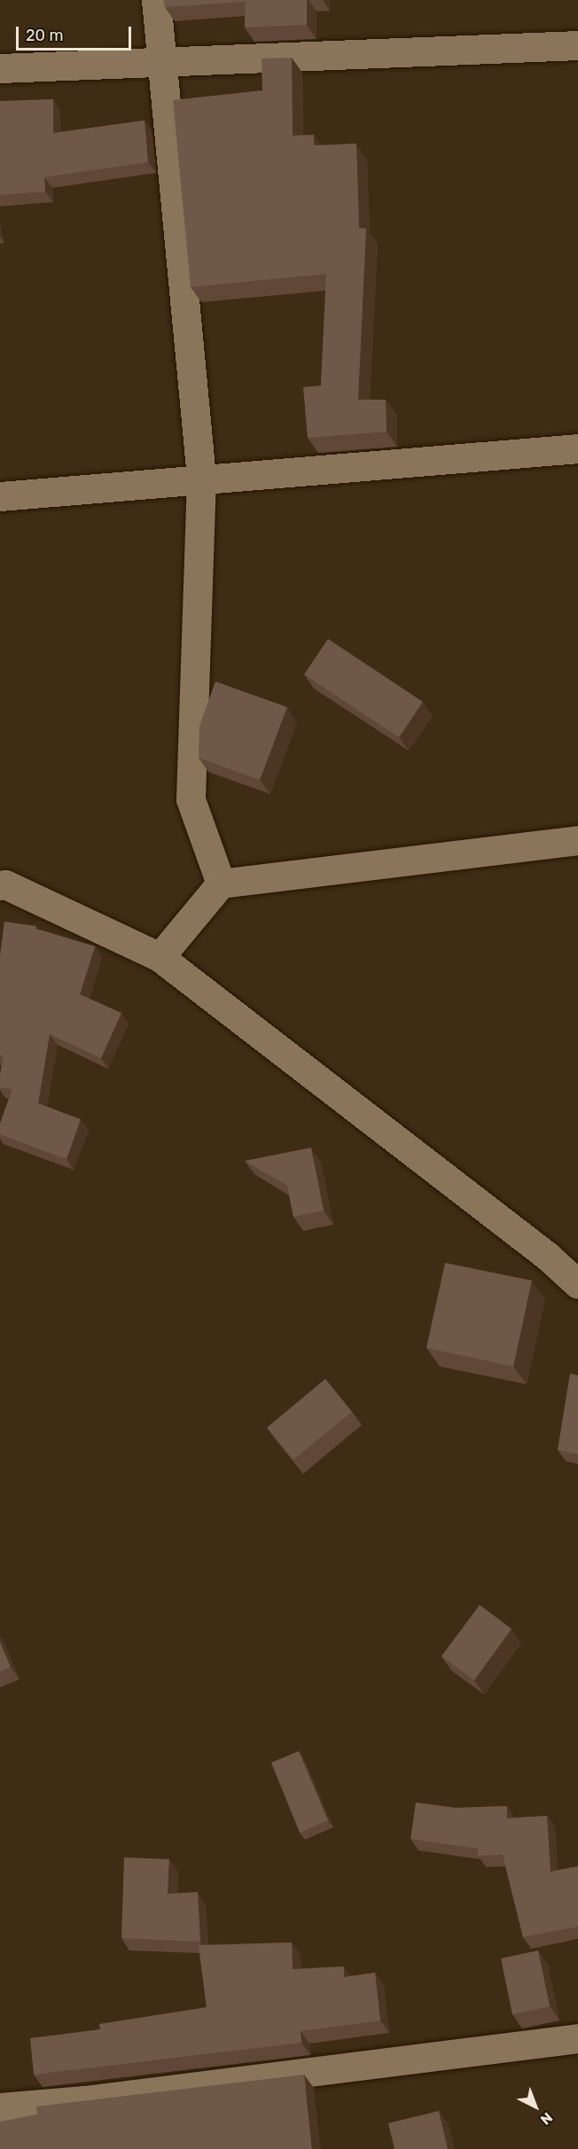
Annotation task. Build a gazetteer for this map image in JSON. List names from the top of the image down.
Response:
{
  "scale_bar": "20 m",
  "north": "bottom right"
}
